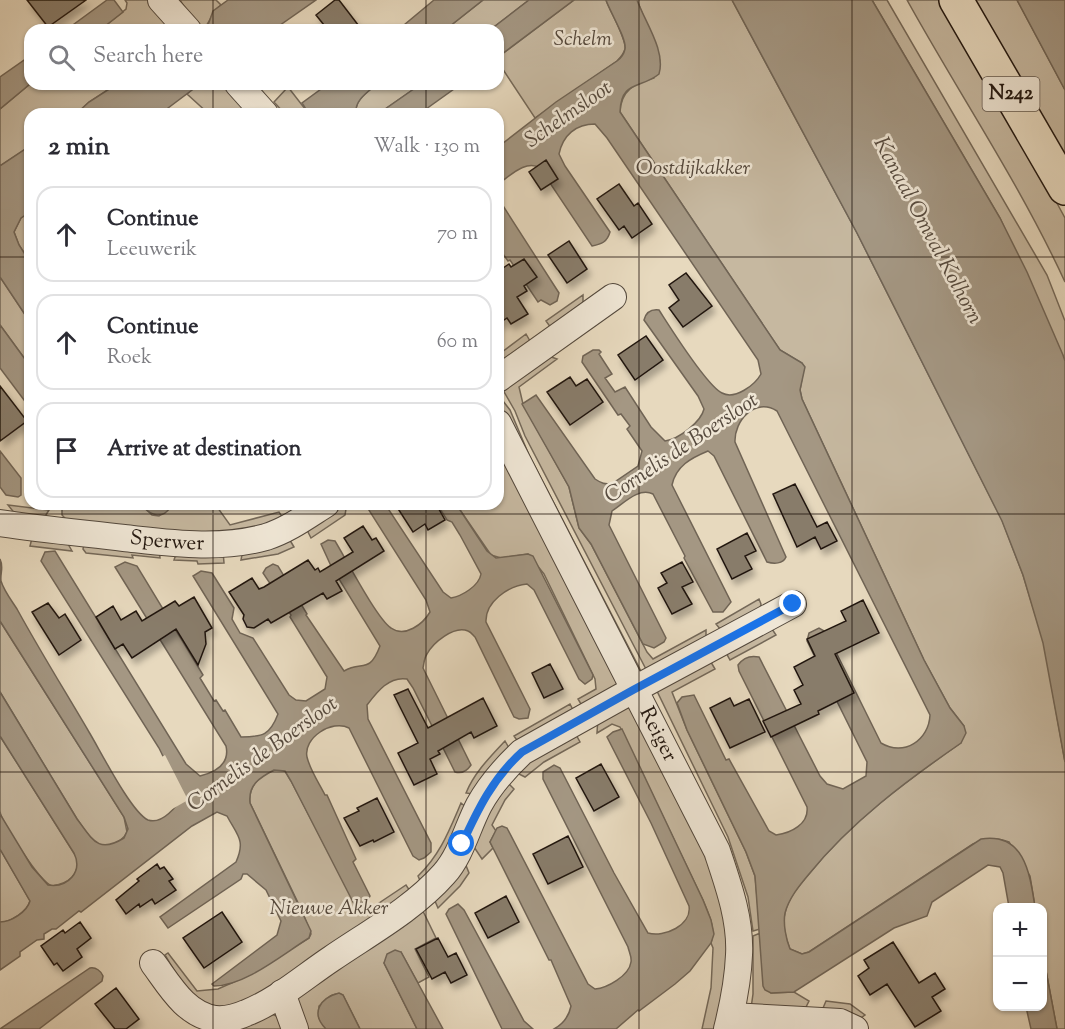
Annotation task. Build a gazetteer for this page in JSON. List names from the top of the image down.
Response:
{
  "streets": {
    "main road": ["N242"],
    "street": ["Sperwer", "Reiger"]
  },
  "water": ["Schelmsloot", "Kanaal Omval Kolhorn", "Cornelis de Boersloot"],
  "parks": ["Schelm", "Oostdijkakker", "Nieuwe Akker"],
  "page": {
    "search": "Search here",
    "heading": ["2 min", "Walk · 130 m"],
    "list": [
      ["Continue", "Leeuwerik", "70 m"],
      ["Continue", "Roek", "60 m"],
      "Arrive at destination"
    ],
    "map_buttons": ["+", "−"]
  }
}
